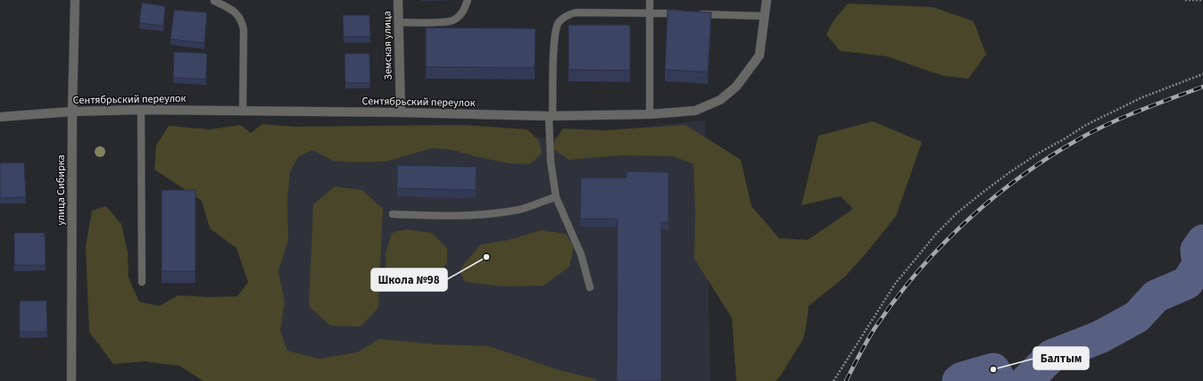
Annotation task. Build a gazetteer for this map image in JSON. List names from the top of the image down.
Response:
{
  "streets": {
    "street": ["Земская улица", "Сентябрьский переулок", "улица Сибирка"]
  },
  "crossings": [
    ["Земская улица", "Сентябрьский переулок"],
    ["Сентябрьский переулок", "улица Сибирка"]
  ],
  "places": ["Школа №98", "Балтым"]
}
